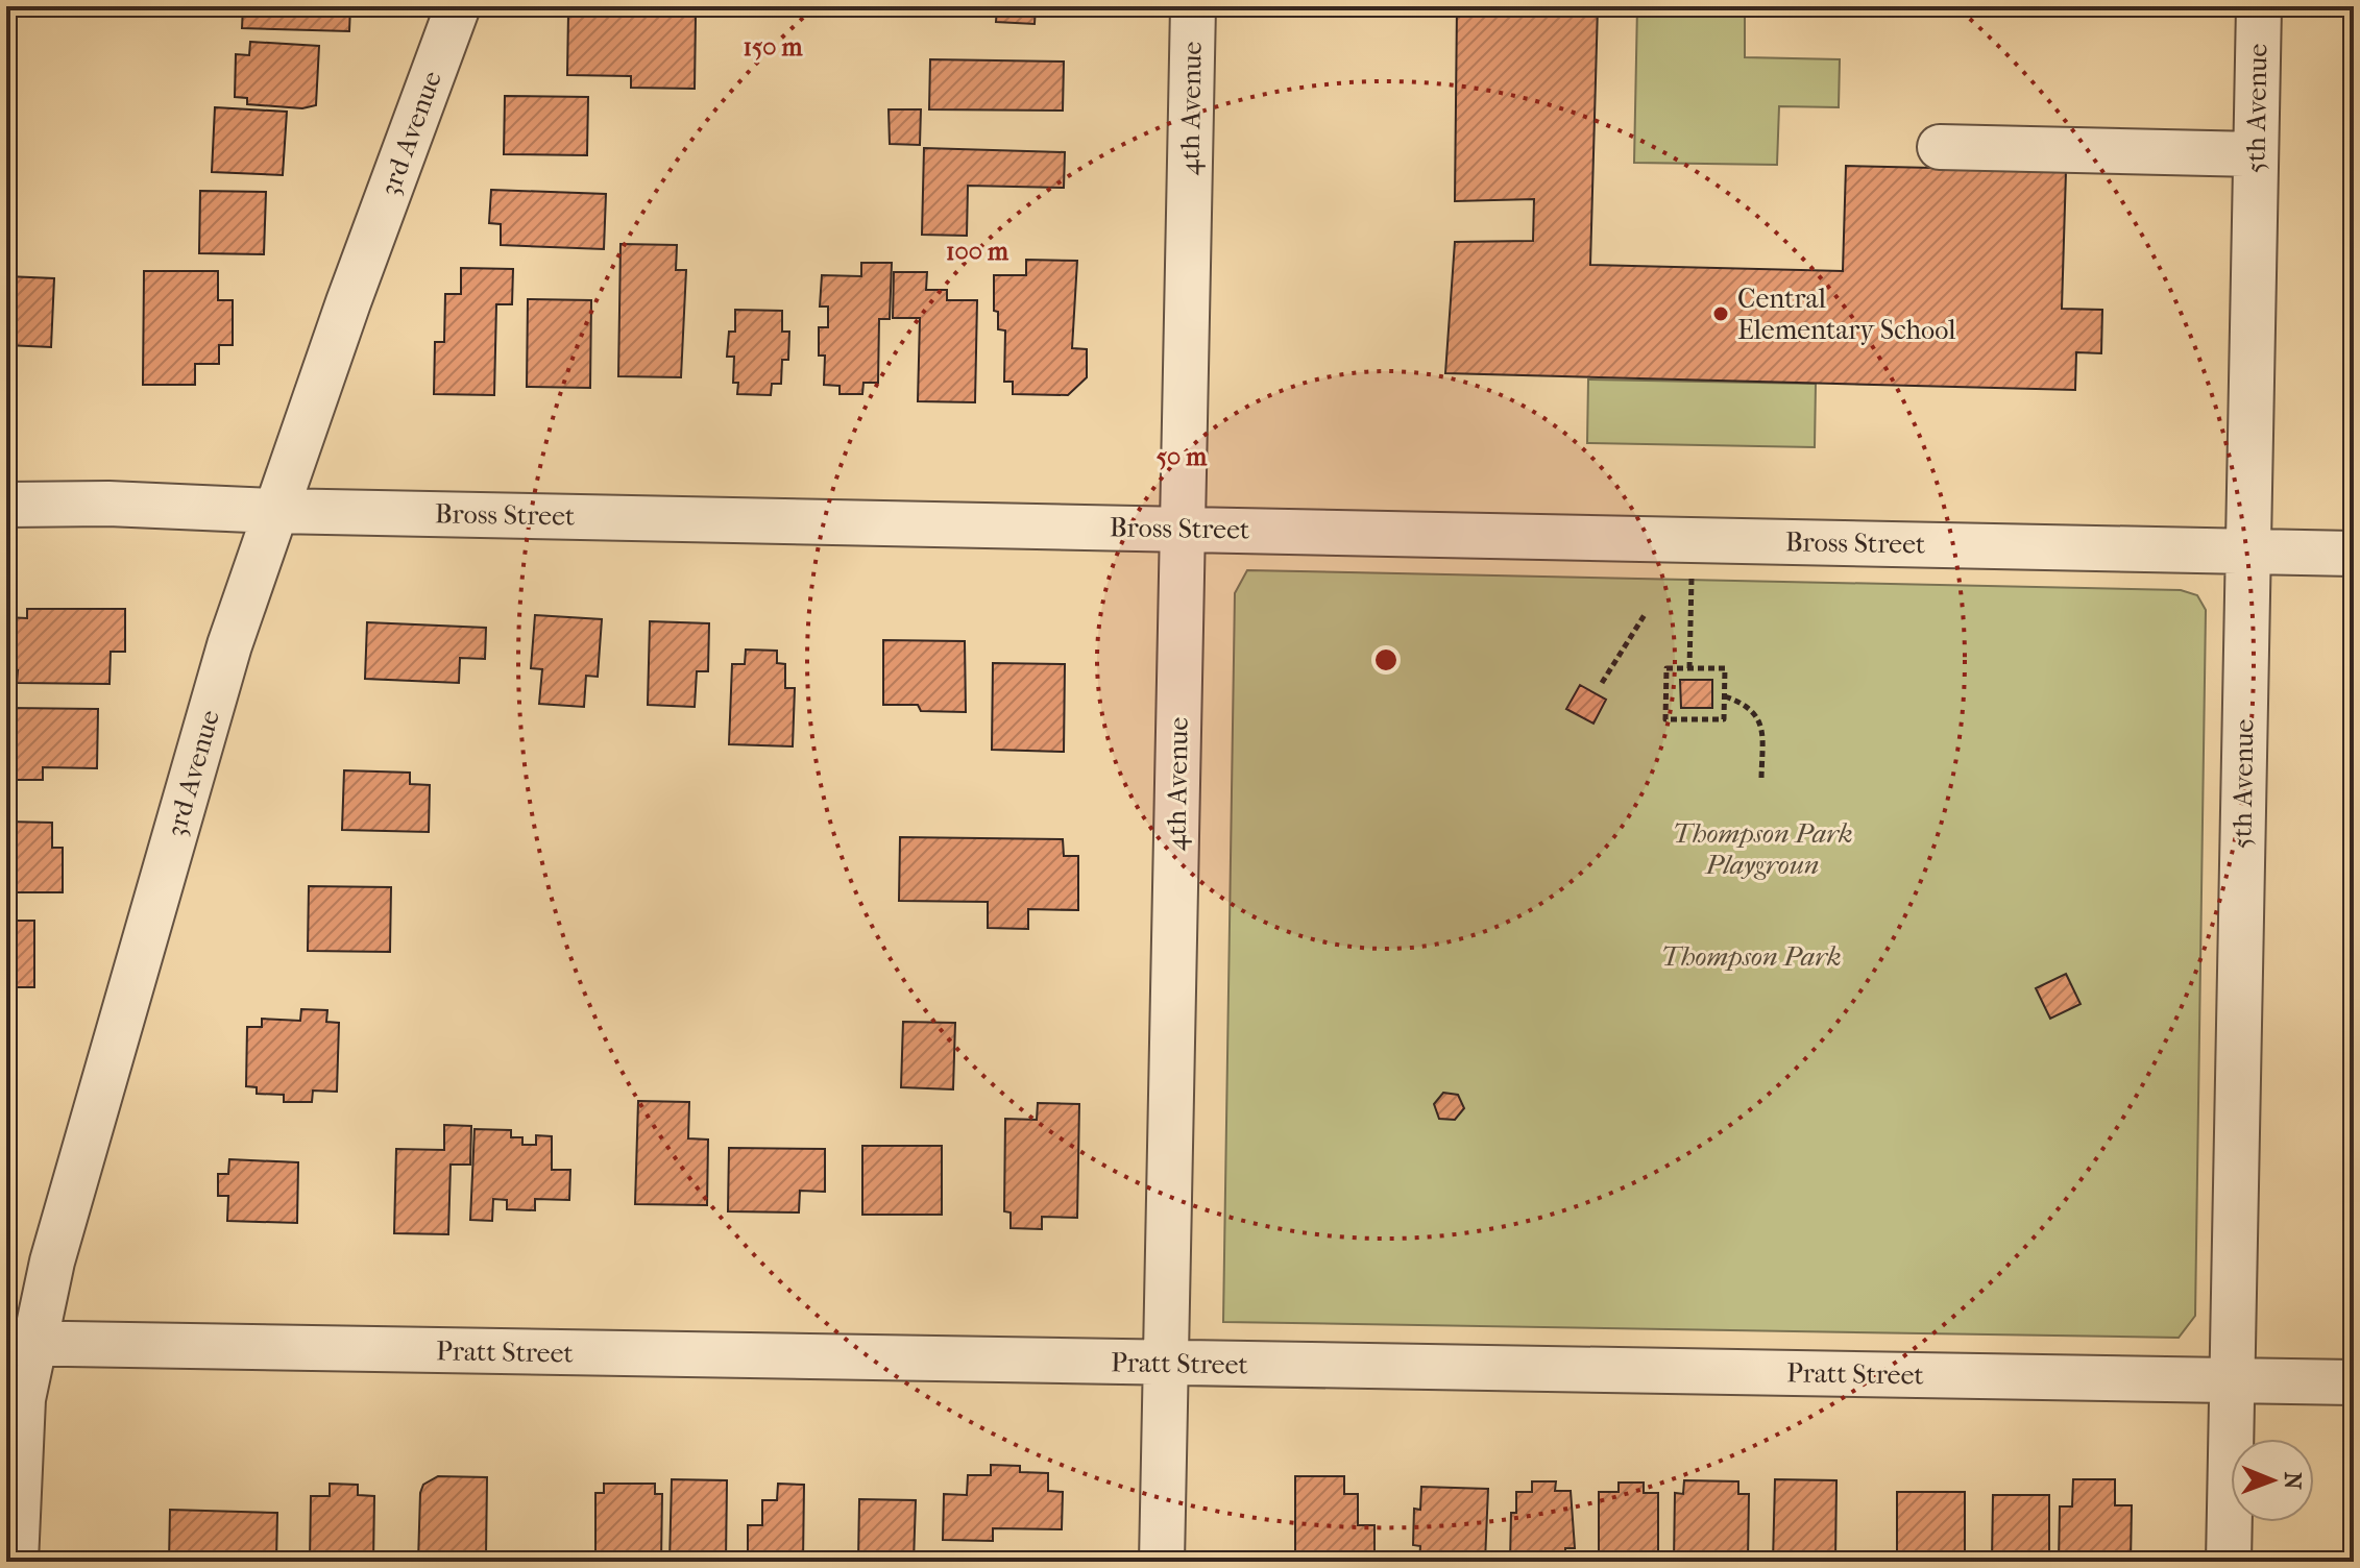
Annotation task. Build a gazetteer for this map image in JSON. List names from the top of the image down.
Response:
{
  "streets": {
    "street": [
      "4th Avenue",
      "5th Avenue",
      "3rd Avenue",
      "Bross Street",
      "Pratt Street"
    ]
  },
  "crossings": [
    ["4th Avenue", "Bross Street"],
    ["4th Avenue", "Pratt Street"],
    ["5th Avenue", "Bross Street"],
    ["5th Avenue", "Pratt Street"],
    ["3rd Avenue", "Bross Street"],
    ["3rd Avenue", "Pratt Street"]
  ],
  "parks": ["Thompson Park Playgroun", "Thompson Park"],
  "places": ["Central Elementary School"],
  "north": "right",
  "rings": ["150 m", "100 m", "50 m"]
}
